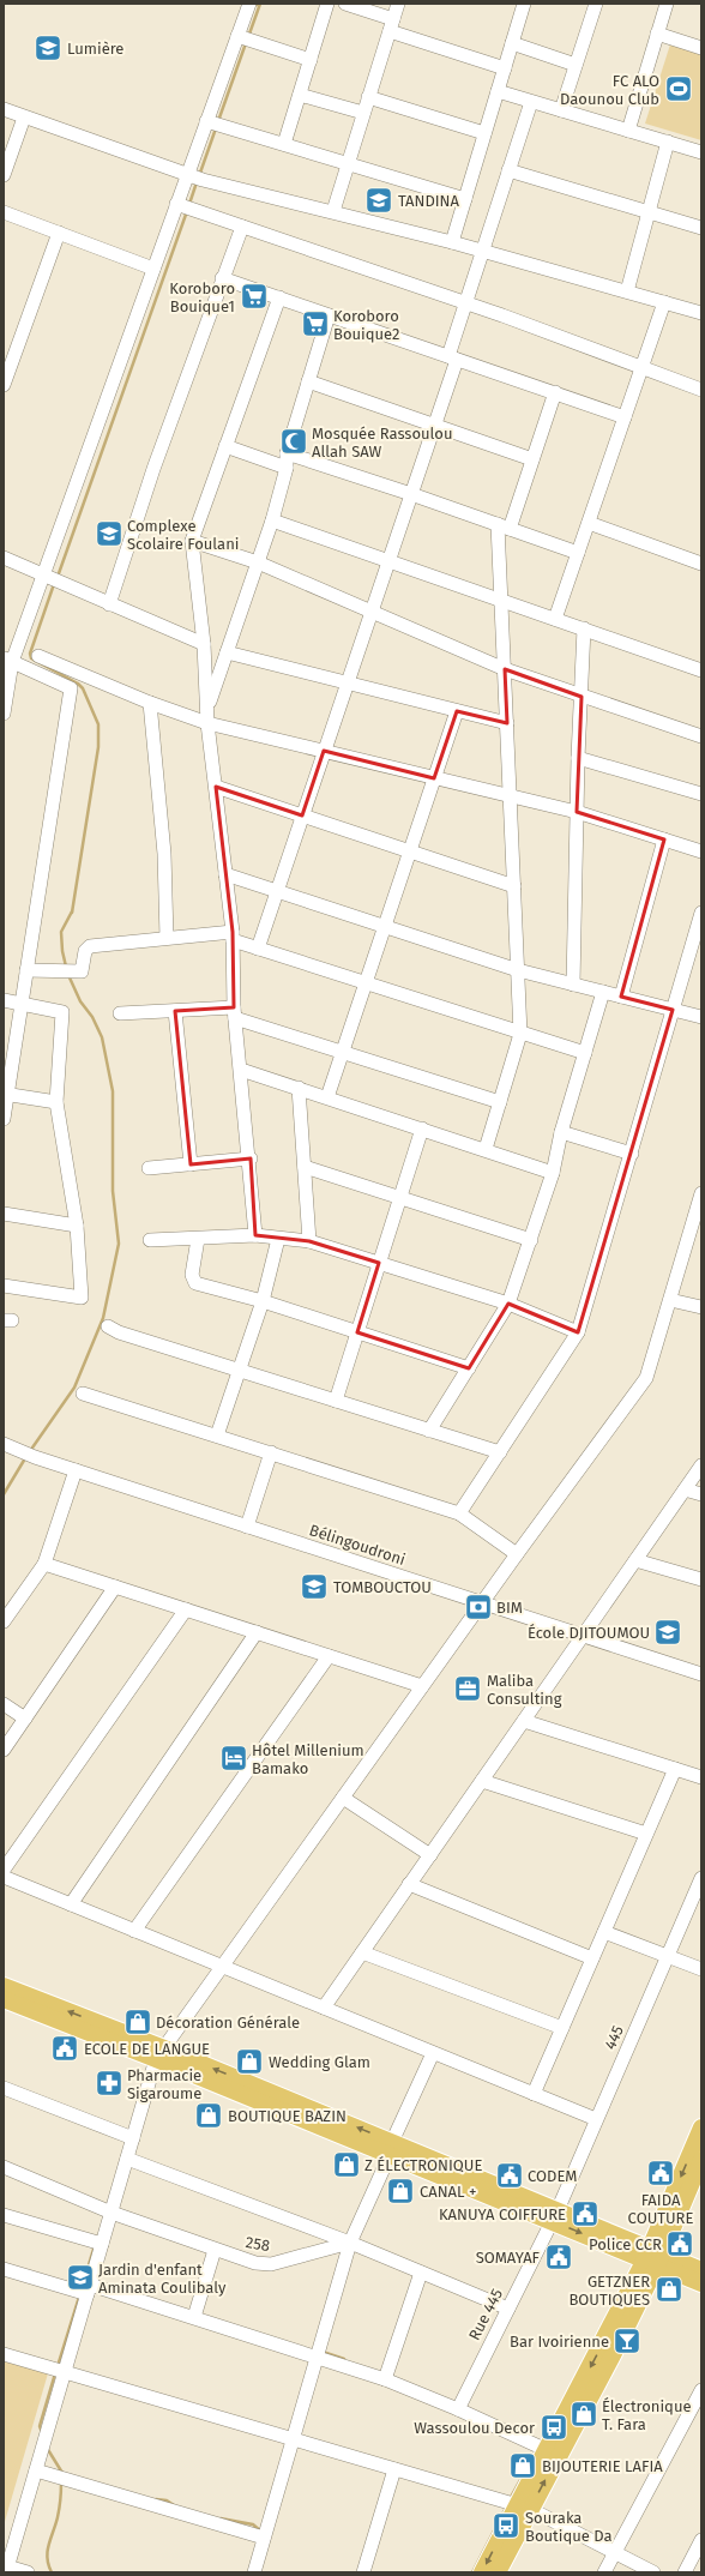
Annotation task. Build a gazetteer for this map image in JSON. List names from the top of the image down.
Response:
{
  "streets": {
    "street": [
      "Bélingoudroni",
      "445",
      "258",
      "Rue 445"
    ]
  },
  "crossings": [
    ["445", "Rue 445"]
  ],
  "places": {
    "school or university": [
      "Lumière",
      "TANDINA",
      "Complexe Scolaire Foulani",
      "TOMBOUCTOU",
      "École DJITOUMOU",
      "Jardin d'enfant Aminata Coulibaly"
    ],
    "sports": ["FC ALO Daounou Club"],
    "supermarket": ["Koroboro Bouique1", "Koroboro Bouique2"],
    "mosque": ["Mosquée Rassoulou Allah SAW"],
    "bank": ["BIM"],
    "office": ["Maliba Consulting"],
    "hotel": ["Hôtel Millenium Bamako"],
    "shop": [
      "Décoration Générale",
      "Wedding Glam",
      "BOUTIQUE BAZIN",
      "Z ÉLECTRONIQUE",
      "CANAL +",
      "GETZNER BOUTIQUES",
      "Électronique T. Fara",
      "BIJOUTERIE LAFIA"
    ],
    "public building": [
      "ECOLE DE LANGUE",
      "FAIDA COUTURE",
      "CODEM",
      "KANUYA COIFFURE",
      "Police CCR",
      "SOMAYAF"
    ],
    "pharmacy": ["Pharmacie Sigaroume"],
    "bar": ["Bar Ivoirienne"],
    "bus stop": ["Wassoulou Decor", "Souraka Boutique Da"]
  }
}
